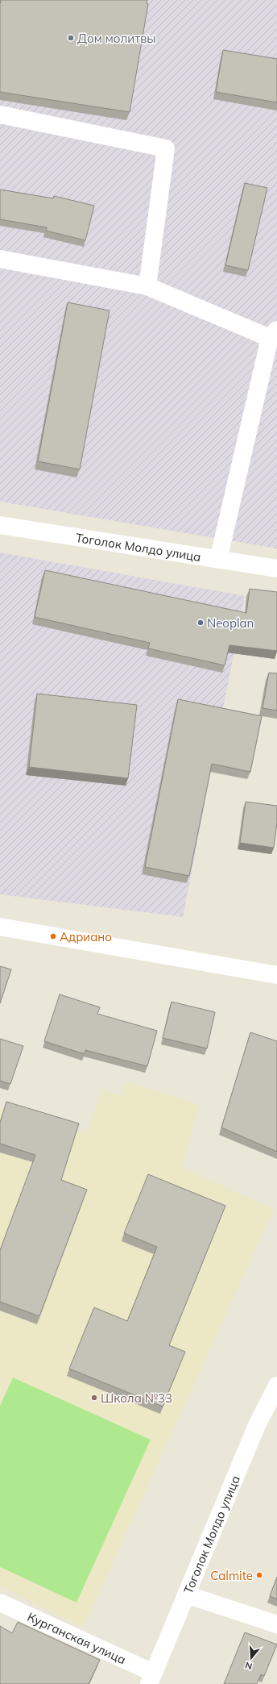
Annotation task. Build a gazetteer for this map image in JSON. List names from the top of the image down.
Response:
{
  "streets": {
    "street": ["Тоголок Молдо улица", "Курганская улица"]
  },
  "crossings": [
    ["Тоголок Молдо улица", "Курганская улица"]
  ],
  "places": [
    "Дом молитвы",
    "Neoplan",
    "Адриано",
    "Школа №33",
    "Calmite"
  ],
  "north": "bottom"
}
